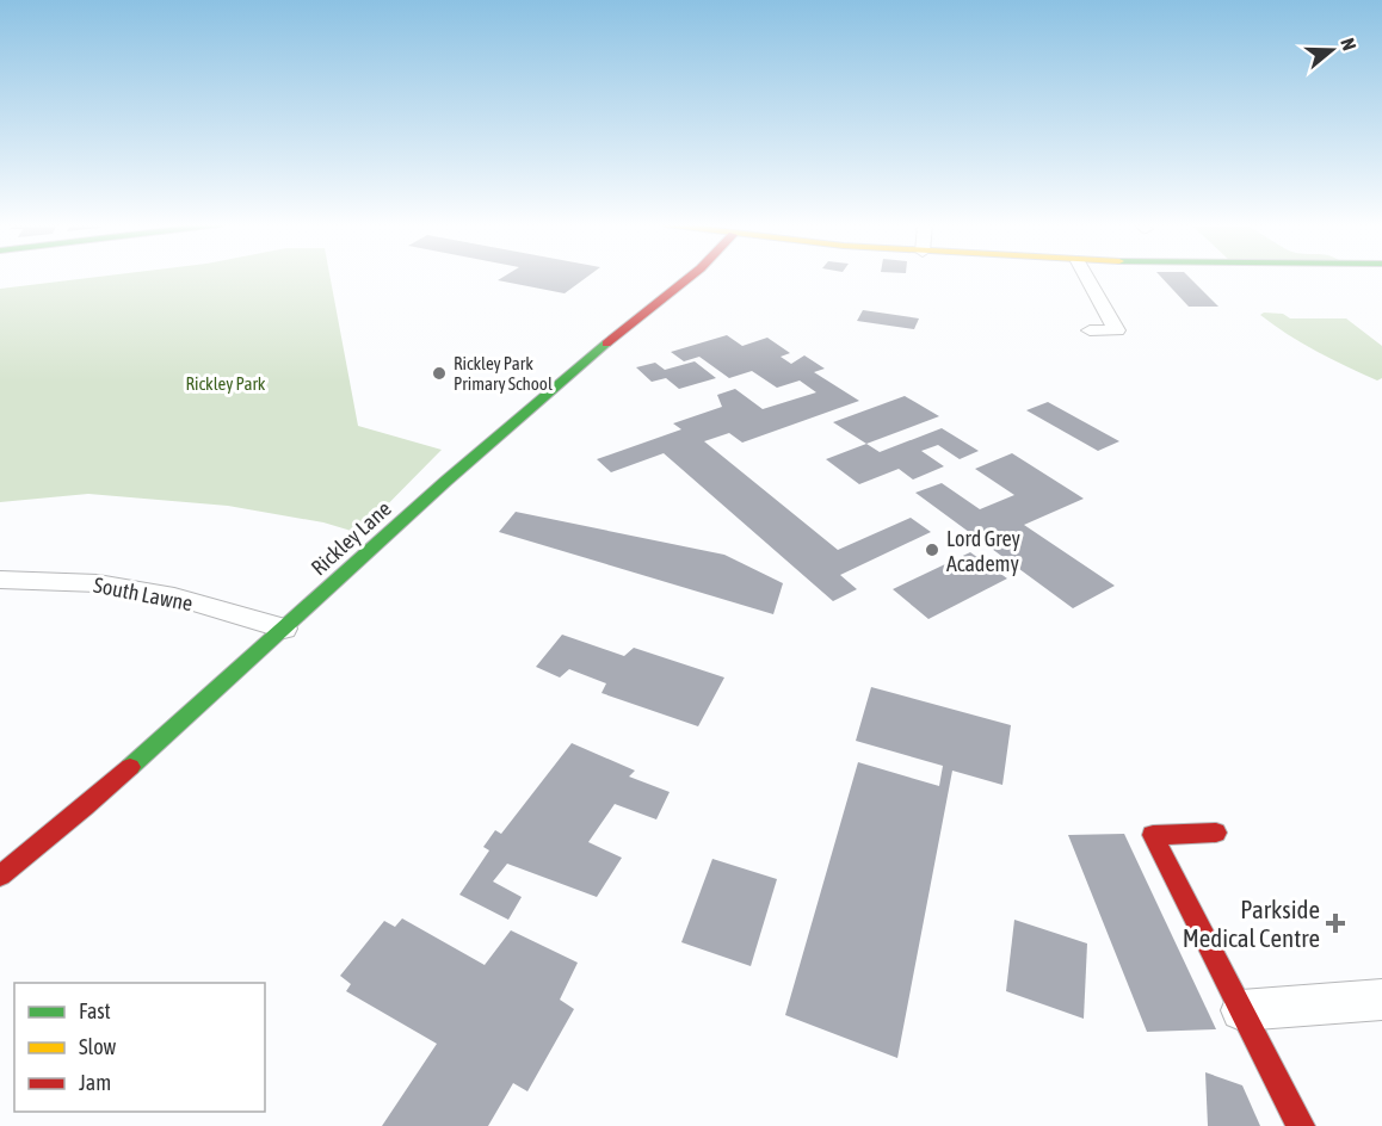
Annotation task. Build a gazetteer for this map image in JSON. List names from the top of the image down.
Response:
{
  "streets": {
    "street": ["Rickley Lane", "South Lawne"]
  },
  "crossings": [
    ["Rickley Lane", "South Lawne"]
  ],
  "parks": ["Rickley Park"],
  "places": {
    "other": ["Rickley Park Primary School", "Lord Grey Academy"],
    "health": ["Parkside Medical Centre"]
  },
  "legend": ["Fast", "Slow", "Jam"],
  "north": "right"
}
